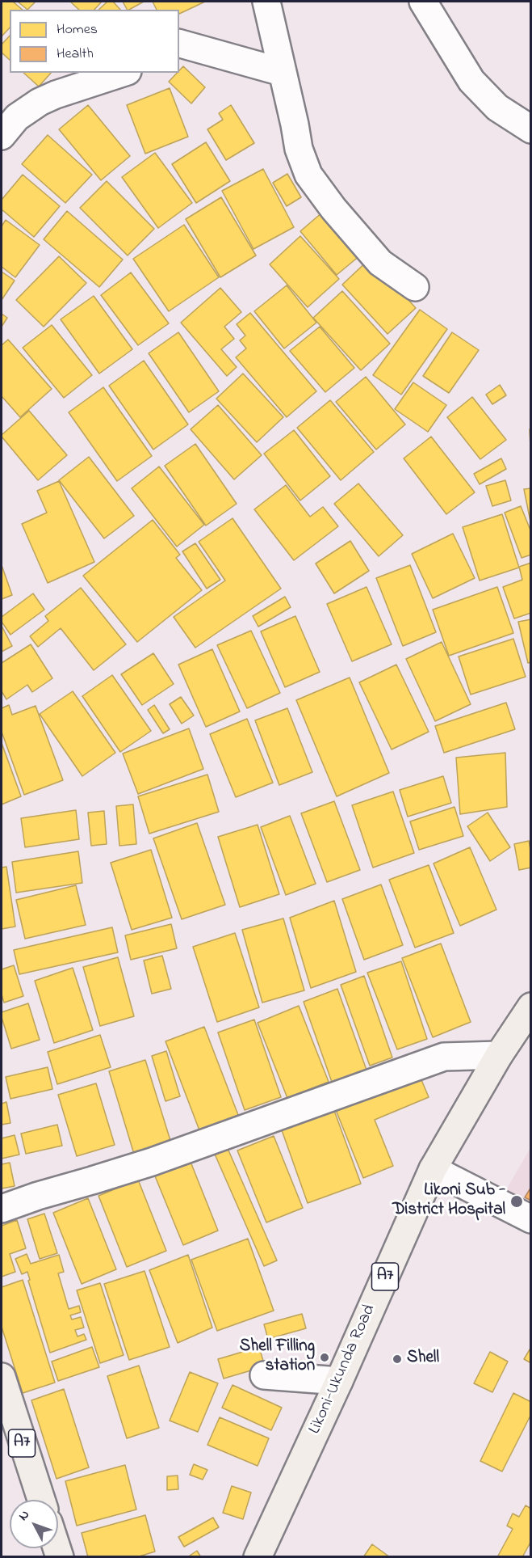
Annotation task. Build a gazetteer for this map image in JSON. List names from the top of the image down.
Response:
{
  "streets": {
    "highway": ["A7", "Likoni-Ukunda Road"]
  },
  "places": ["Likoni Sub - District Hospital", "Shell Filling station", "Shell"],
  "legend": ["Homes", "Health"],
  "north": "top left"
}
